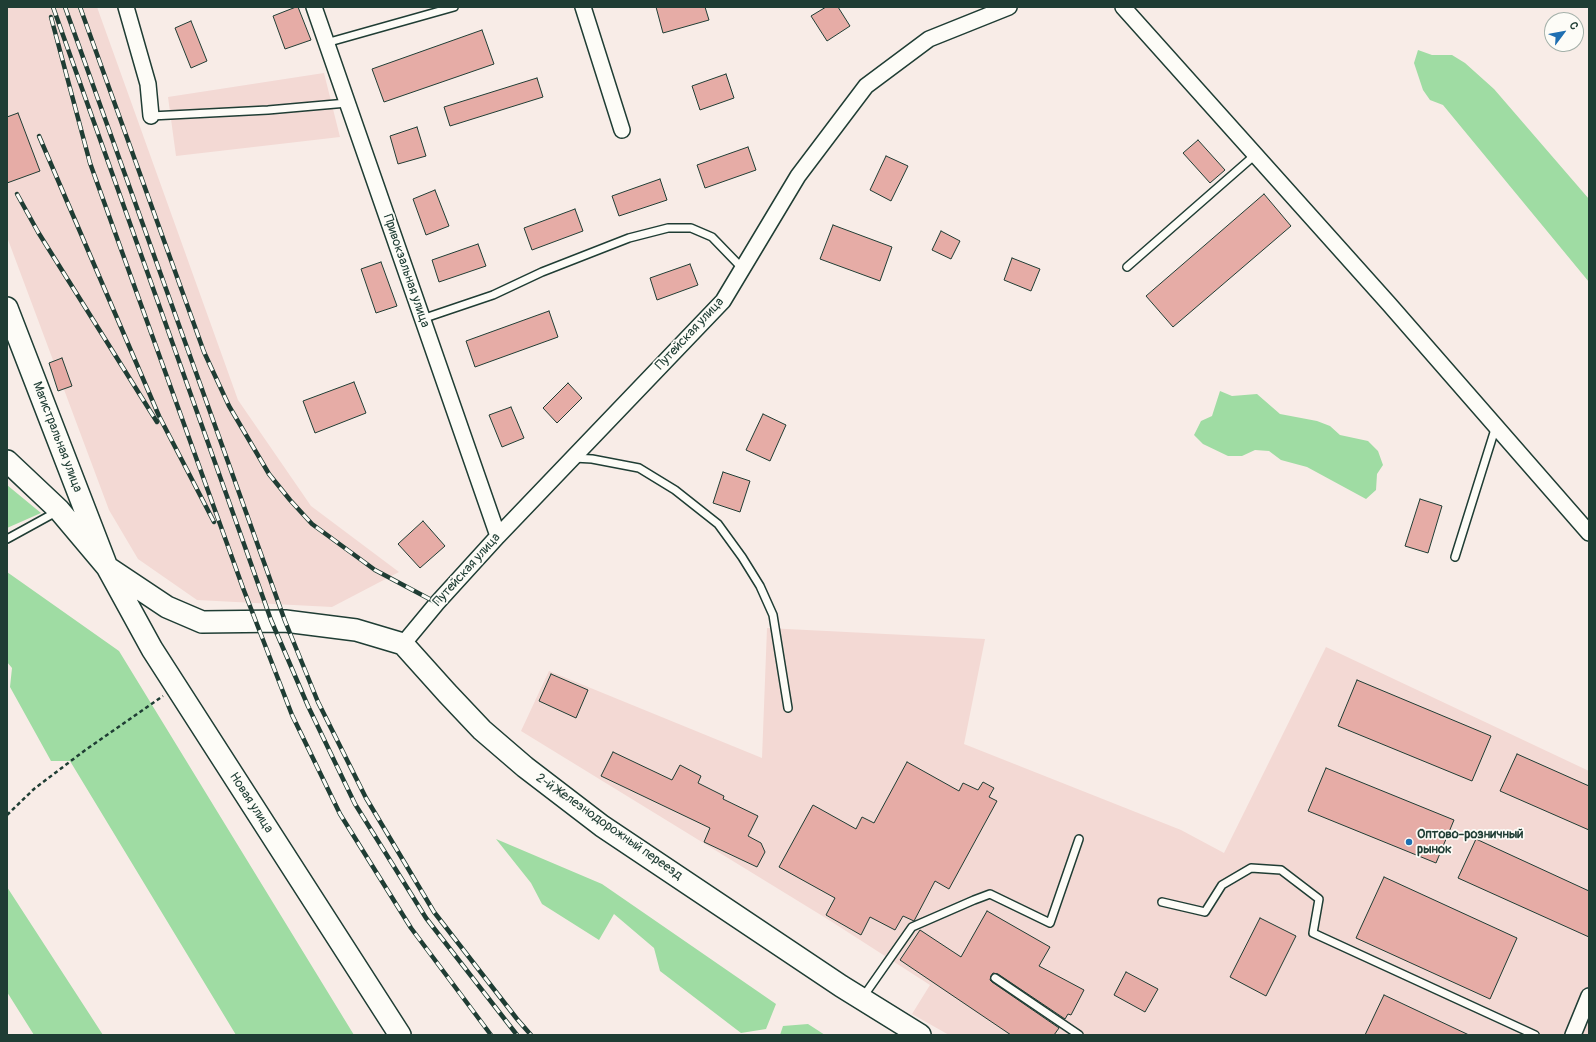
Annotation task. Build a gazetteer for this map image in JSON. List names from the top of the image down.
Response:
{
  "streets": {
    "street": [
      "Привокзальная улица",
      "Путейская улица",
      "Магистральная улица",
      "Новая улица",
      "2-й Железнодорожный переезд"
    ]
  },
  "crossings": [
    ["Привокзальная улица", "Путейская улица"],
    ["Путейская улица", "2-й Железнодорожный переезд"],
    ["Магистральная улица", "Новая улица"]
  ],
  "places": ["Оптово-розничный рынок"],
  "north": "top right"
}
